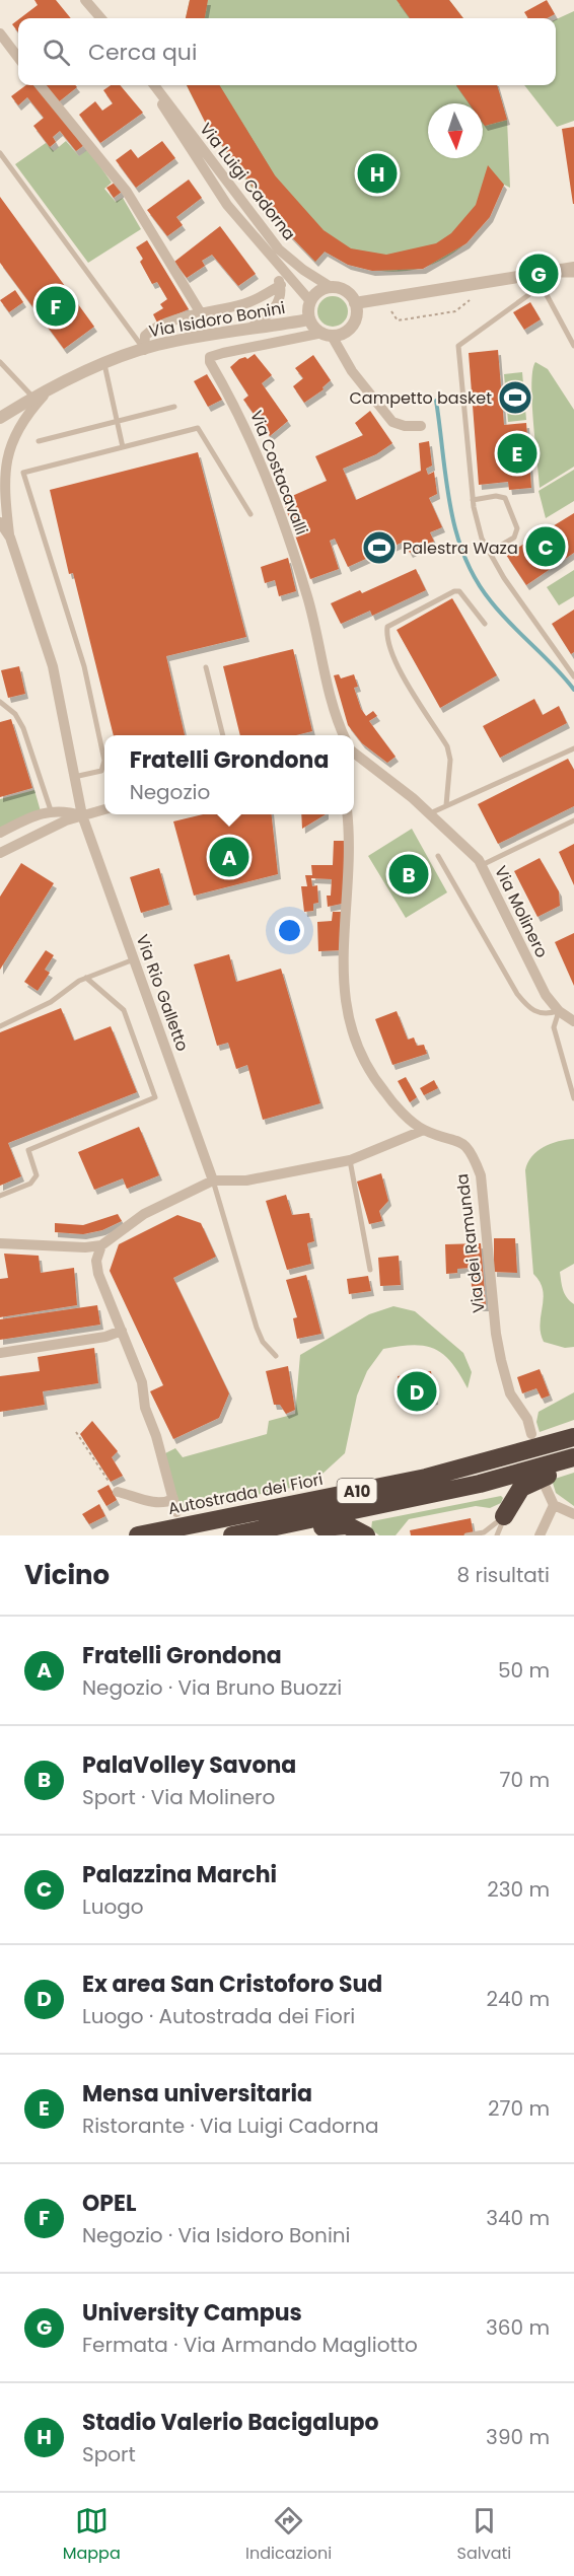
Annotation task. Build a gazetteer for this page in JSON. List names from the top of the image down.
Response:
{
  "streets": {
    "highway": ["A10", "Autostrada dei Fiori"],
    "street": [
      "Via Luigi Cadorna",
      "Via Isidoro Bonini",
      "Via Costacavalli",
      "Via Molinero",
      "Via Rio Galletto",
      "Via dei Ramunda"
    ]
  },
  "crossings": [
    ["Via Luigi Cadorna", "Via Isidoro Bonini"],
    ["Via Luigi Cadorna", "Via Costacavalli"],
    ["Via Isidoro Bonini", "Via Costacavalli"]
  ],
  "places": {
    "sports": ["Campetto basket", "Palestra Waza"]
  },
  "north": "bottom",
  "page": {
    "search": "Cerca qui",
    "pins": [
      "H",
      "G",
      "F",
      "E",
      "C",
      "A",
      "B",
      "D"
    ],
    "popup": ["Fratelli Grondona", "Negozio"],
    "heading": ["Vicino", "8 risultati"],
    "list": [
      {
        "mark": "A",
        "name": "Fratelli Grondona",
        "note": "Negozio · Via Bruno Buozzi",
        "value": "50 m"
      },
      {
        "mark": "B",
        "name": "PalaVolley Savona",
        "note": "Sport · Via Molinero",
        "value": "70 m"
      },
      {
        "mark": "C",
        "name": "Palazzina Marchi",
        "note": "Luogo",
        "value": "230 m"
      },
      {
        "mark": "D",
        "name": "Ex area San Cristoforo Sud",
        "note": "Luogo · Autostrada dei Fiori",
        "value": "240 m"
      },
      {
        "mark": "E",
        "name": "Mensa universitaria",
        "note": "Ristorante · Via Luigi Cadorna",
        "value": "270 m"
      },
      {
        "mark": "F",
        "name": "OPEL",
        "note": "Negozio · Via Isidoro Bonini",
        "value": "340 m"
      },
      {
        "mark": "G",
        "name": "University Campus",
        "note": "Fermata · Via Armando Magliotto",
        "value": "360 m"
      },
      {
        "mark": "H",
        "name": "Stadio Valerio Bacigalupo",
        "note": "Sport",
        "value": "390 m"
      }
    ],
    "nav": ["Mappa", "Indicazioni", "Salvati"]
  }
}
